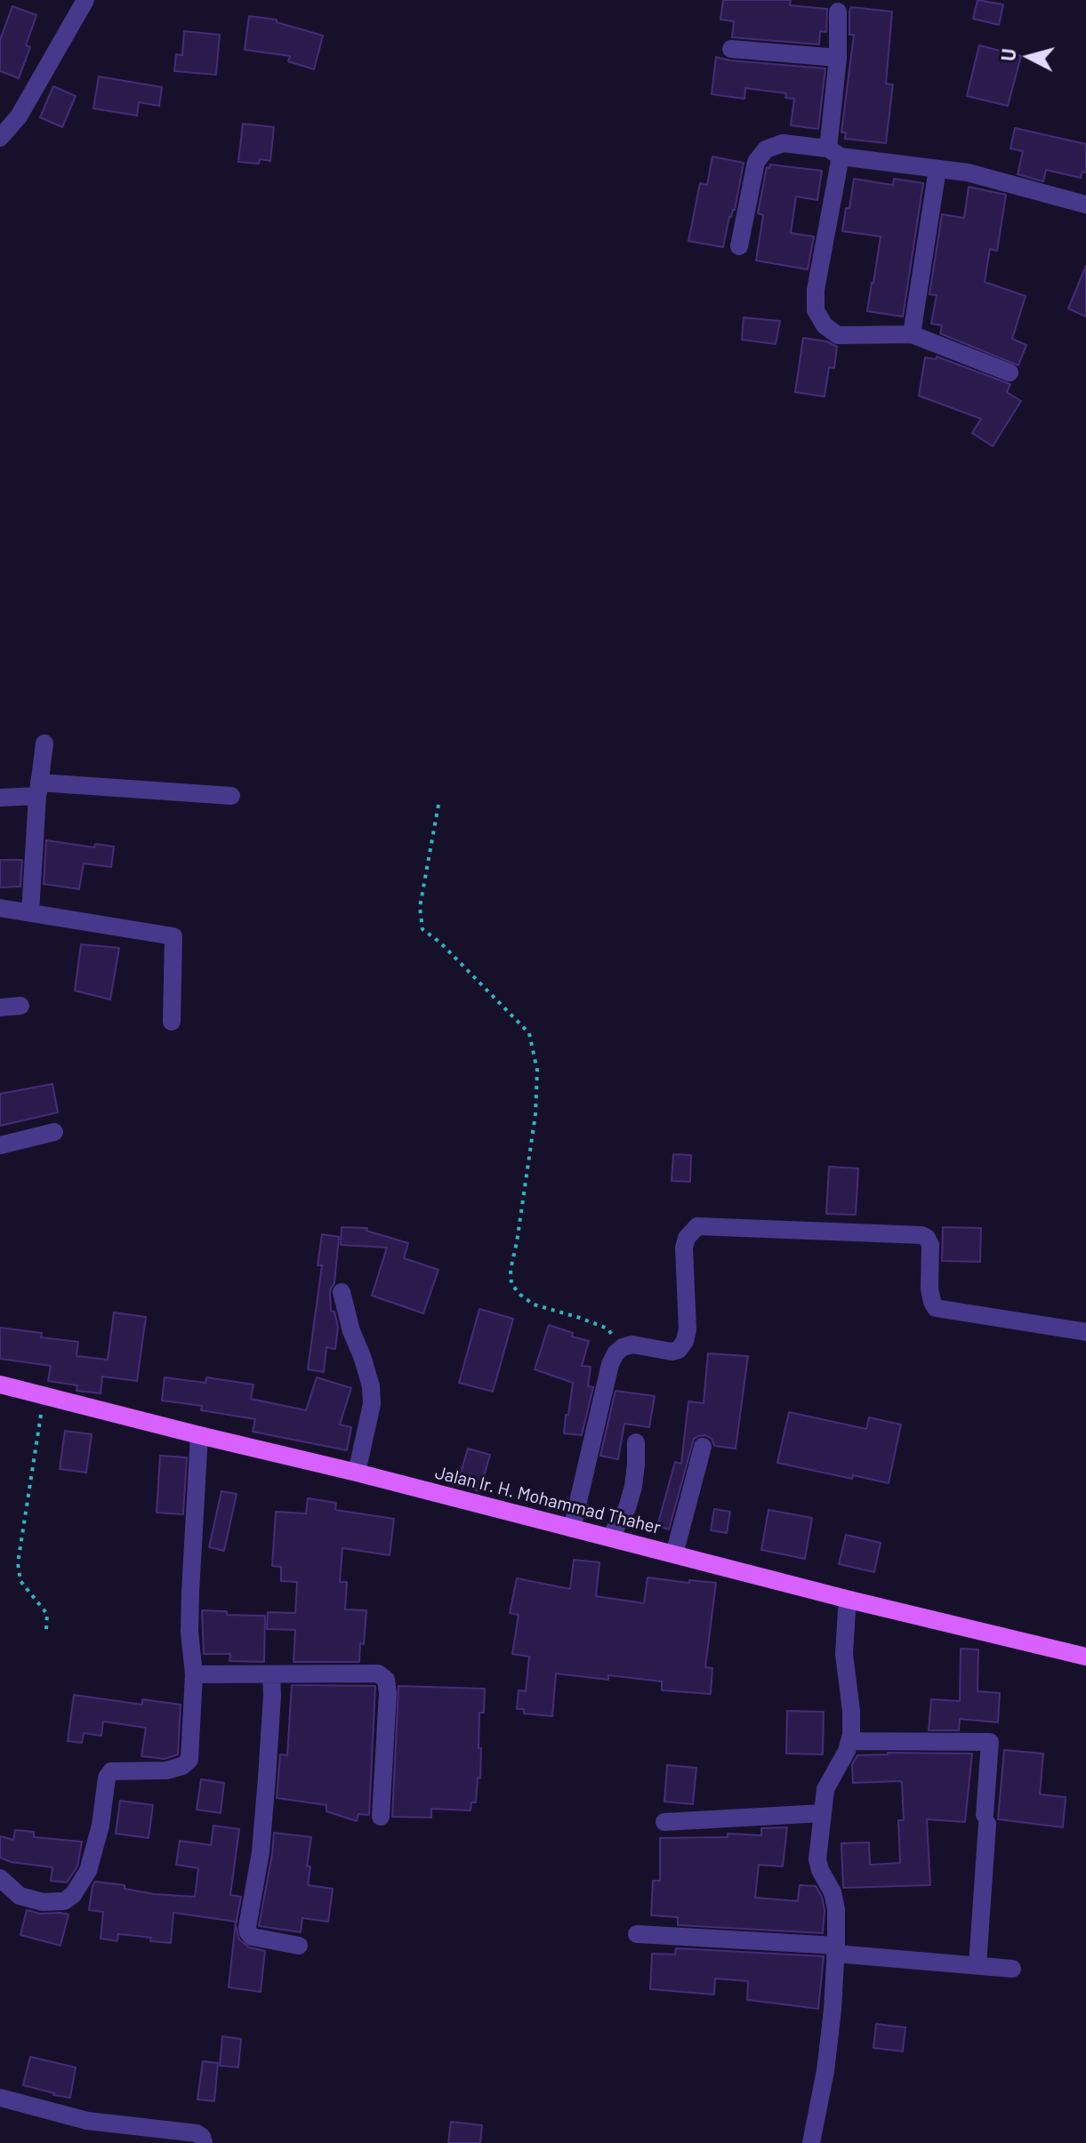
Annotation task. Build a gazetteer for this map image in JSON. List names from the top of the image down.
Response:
{
  "streets": {
    "main road": ["Jalan Ir. H. Mohammad Thaher"]
  },
  "north": "left"
}
